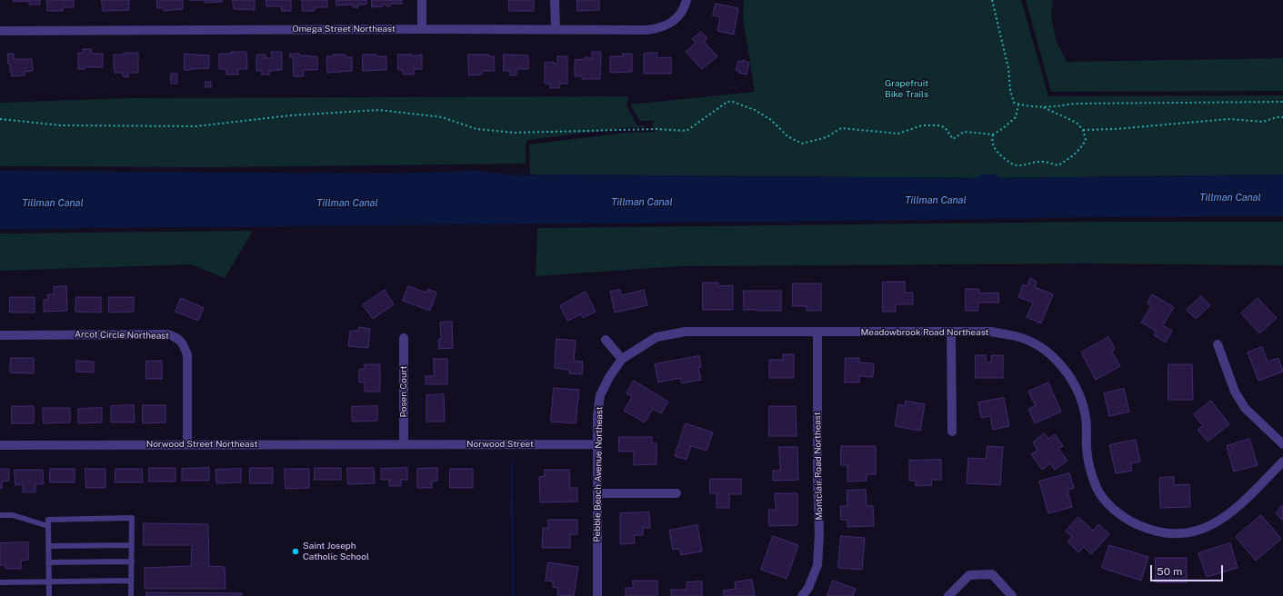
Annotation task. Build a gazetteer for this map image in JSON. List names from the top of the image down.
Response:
{
  "streets": {
    "street": [
      "Omega Street Northeast",
      "Meadowbrook Road Northeast",
      "Arcot Circle Northeast",
      "Posen Court",
      "Norwood Street Northeast",
      "Norwood Street",
      "Montclair Road Northeast",
      "Pebble Beach Avenue Northeast"
    ]
  },
  "crossings": [
    ["Meadowbrook Road Northeast", "Montclair Road Northeast"],
    ["Meadowbrook Road Northeast", "Pebble Beach Avenue Northeast"],
    ["Arcot Circle Northeast", "Norwood Street Northeast"],
    ["Posen Court", "Norwood Street Northeast"],
    ["Posen Court", "Norwood Street"],
    ["Norwood Street Northeast", "Norwood Street"],
    ["Norwood Street", "Pebble Beach Avenue Northeast"]
  ],
  "water": ["Tillman Canal"],
  "parks": ["Grapefruit Bike Trails"],
  "places": ["Saint Joseph Catholic School"],
  "scale_bar": "50 m"
}
